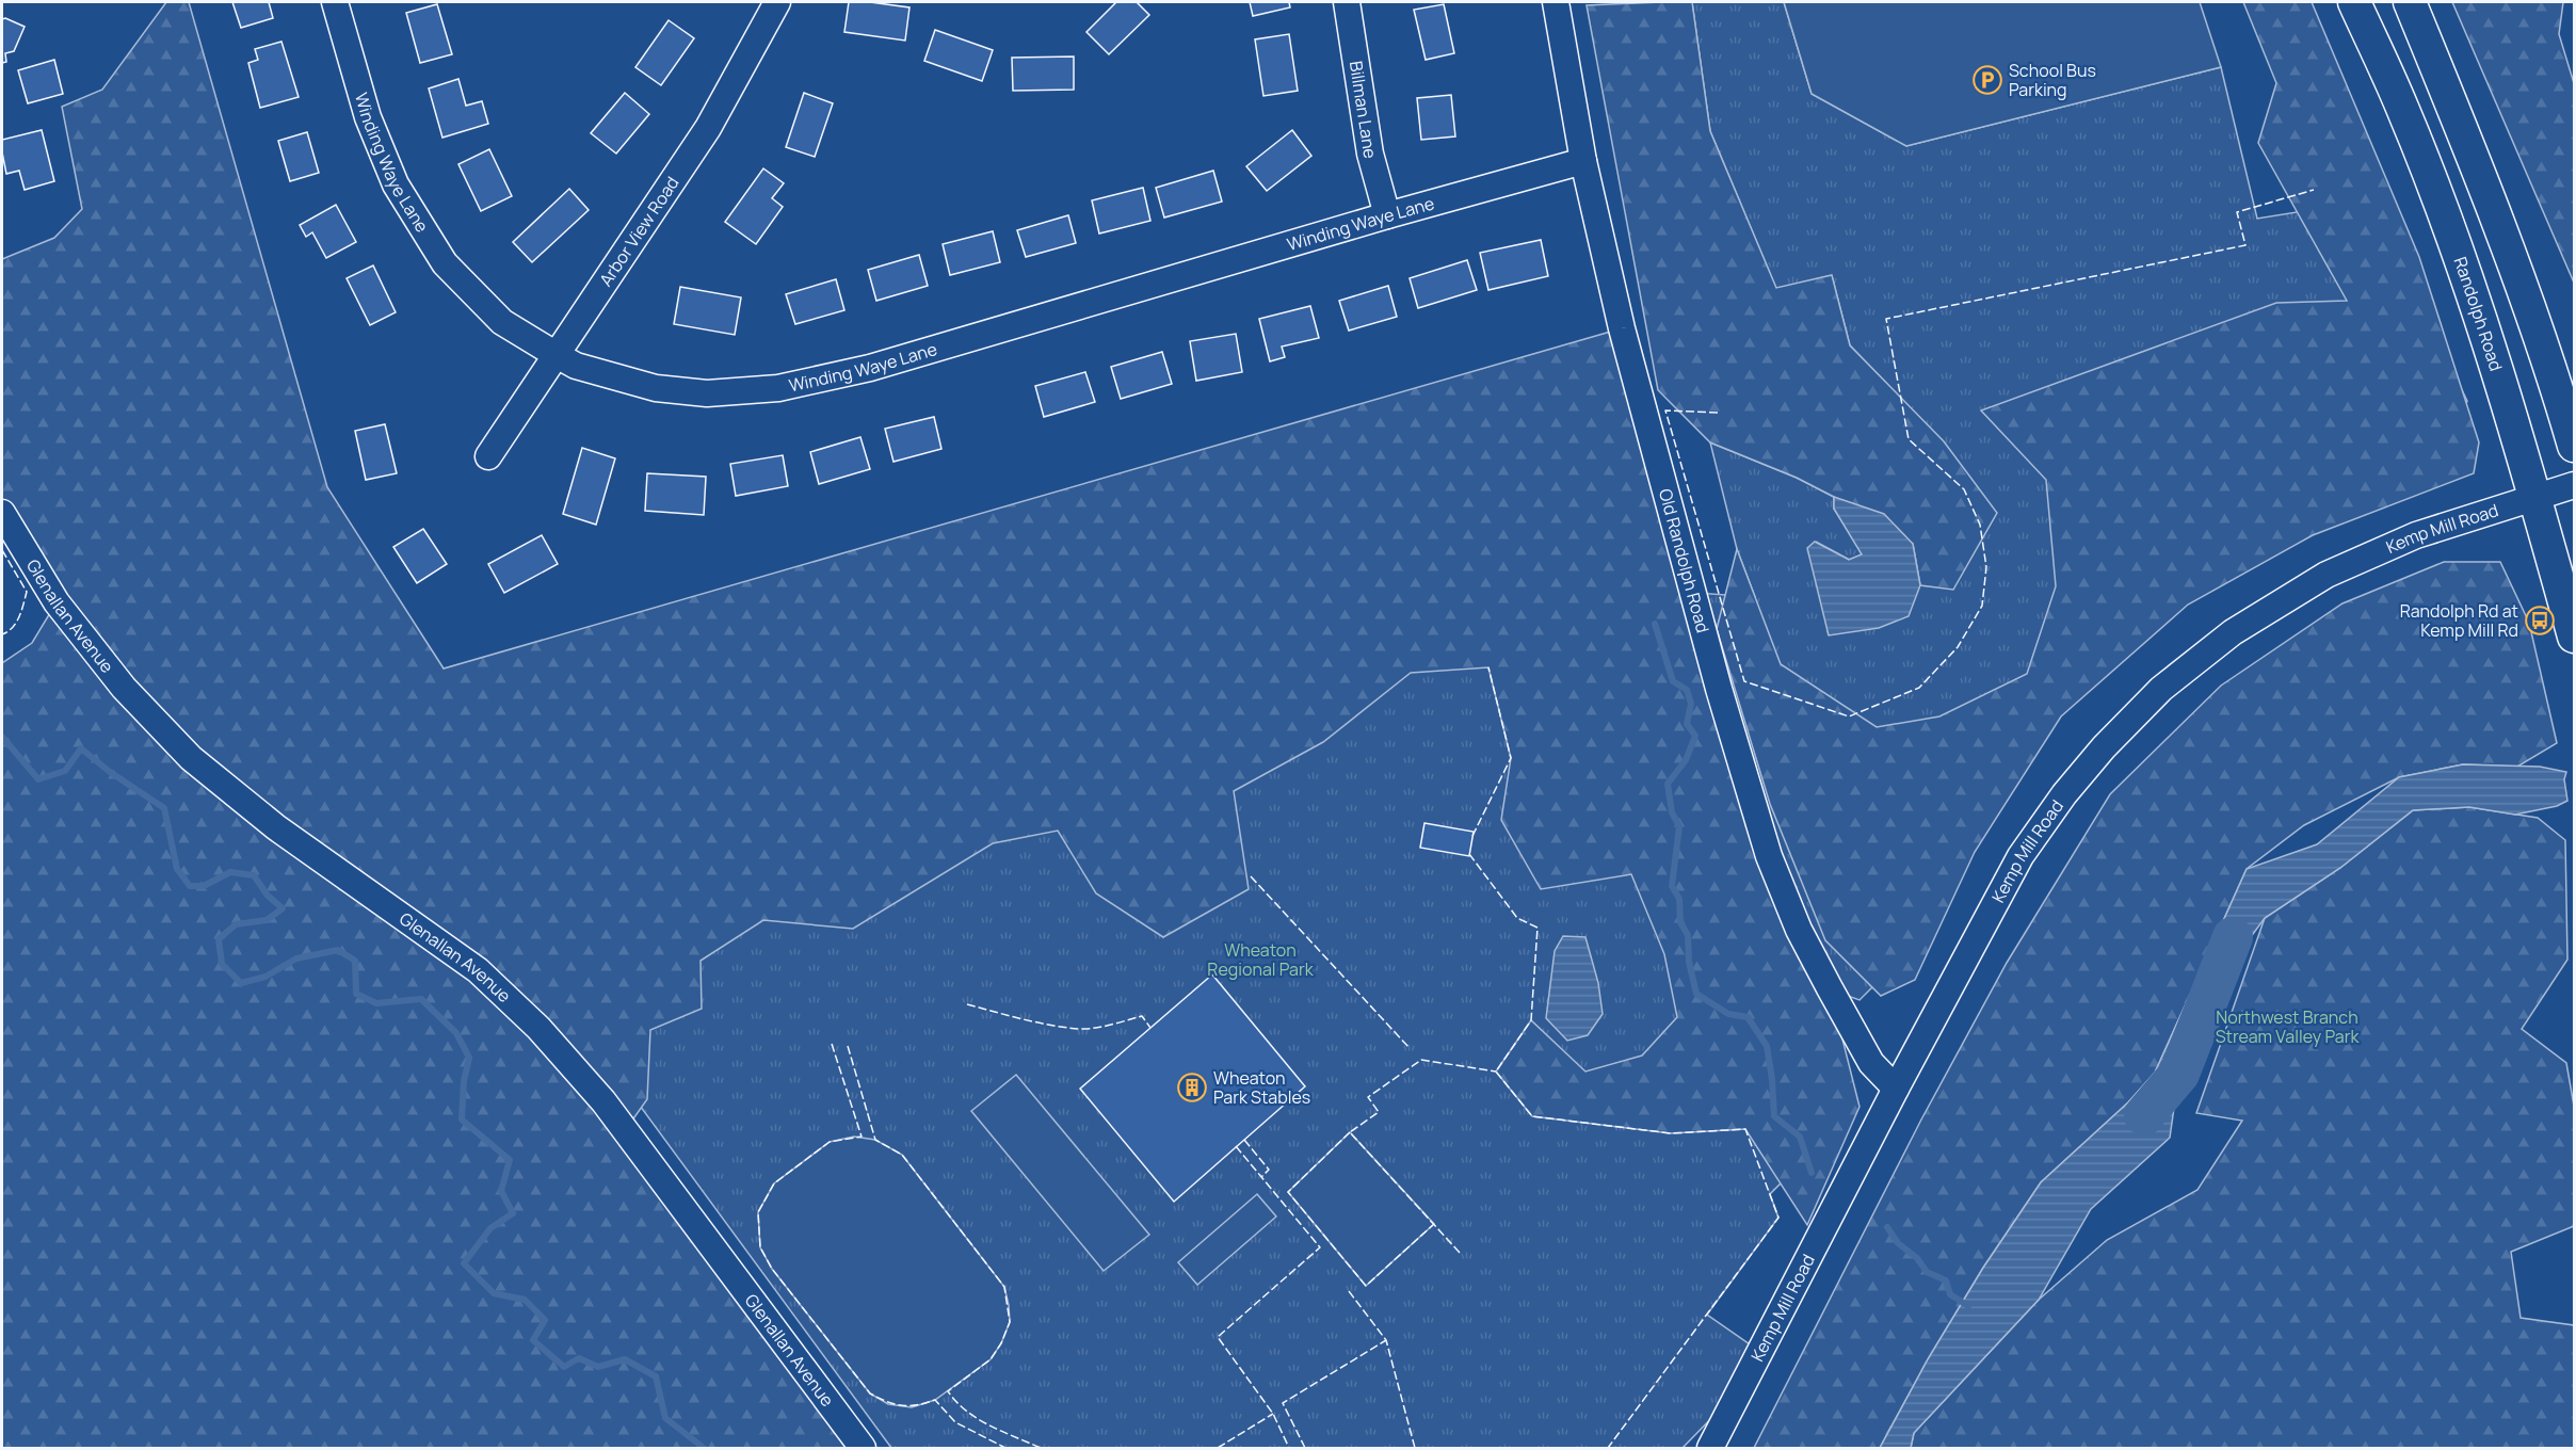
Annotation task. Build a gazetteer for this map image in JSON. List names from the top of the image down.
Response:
{
  "streets": {
    "main road": ["Randolph Road"],
    "street": [
      "Billman Lane",
      "Winding Waye Lane",
      "Arbor View Road",
      "Kemp Mill Road",
      "Old Randolph Road",
      "Glenallan Avenue"
    ]
  },
  "crossings": [
    ["Billman Lane", "Winding Waye Lane"],
    ["Winding Waye Lane", "Arbor View Road"],
    ["Winding Waye Lane", "Old Randolph Road"],
    ["Randolph Road", "Kemp Mill Road"],
    ["Kemp Mill Road", "Old Randolph Road"]
  ],
  "parks": ["Wheaton Regional Park", "Northwest Branch Stream Valley Park"],
  "places": {
    "parking": ["School Bus Parking"],
    "bus stop": ["Randolph Rd at Kemp Mill Rd"],
    "building": ["Wheaton Park Stables"]
  }
}
